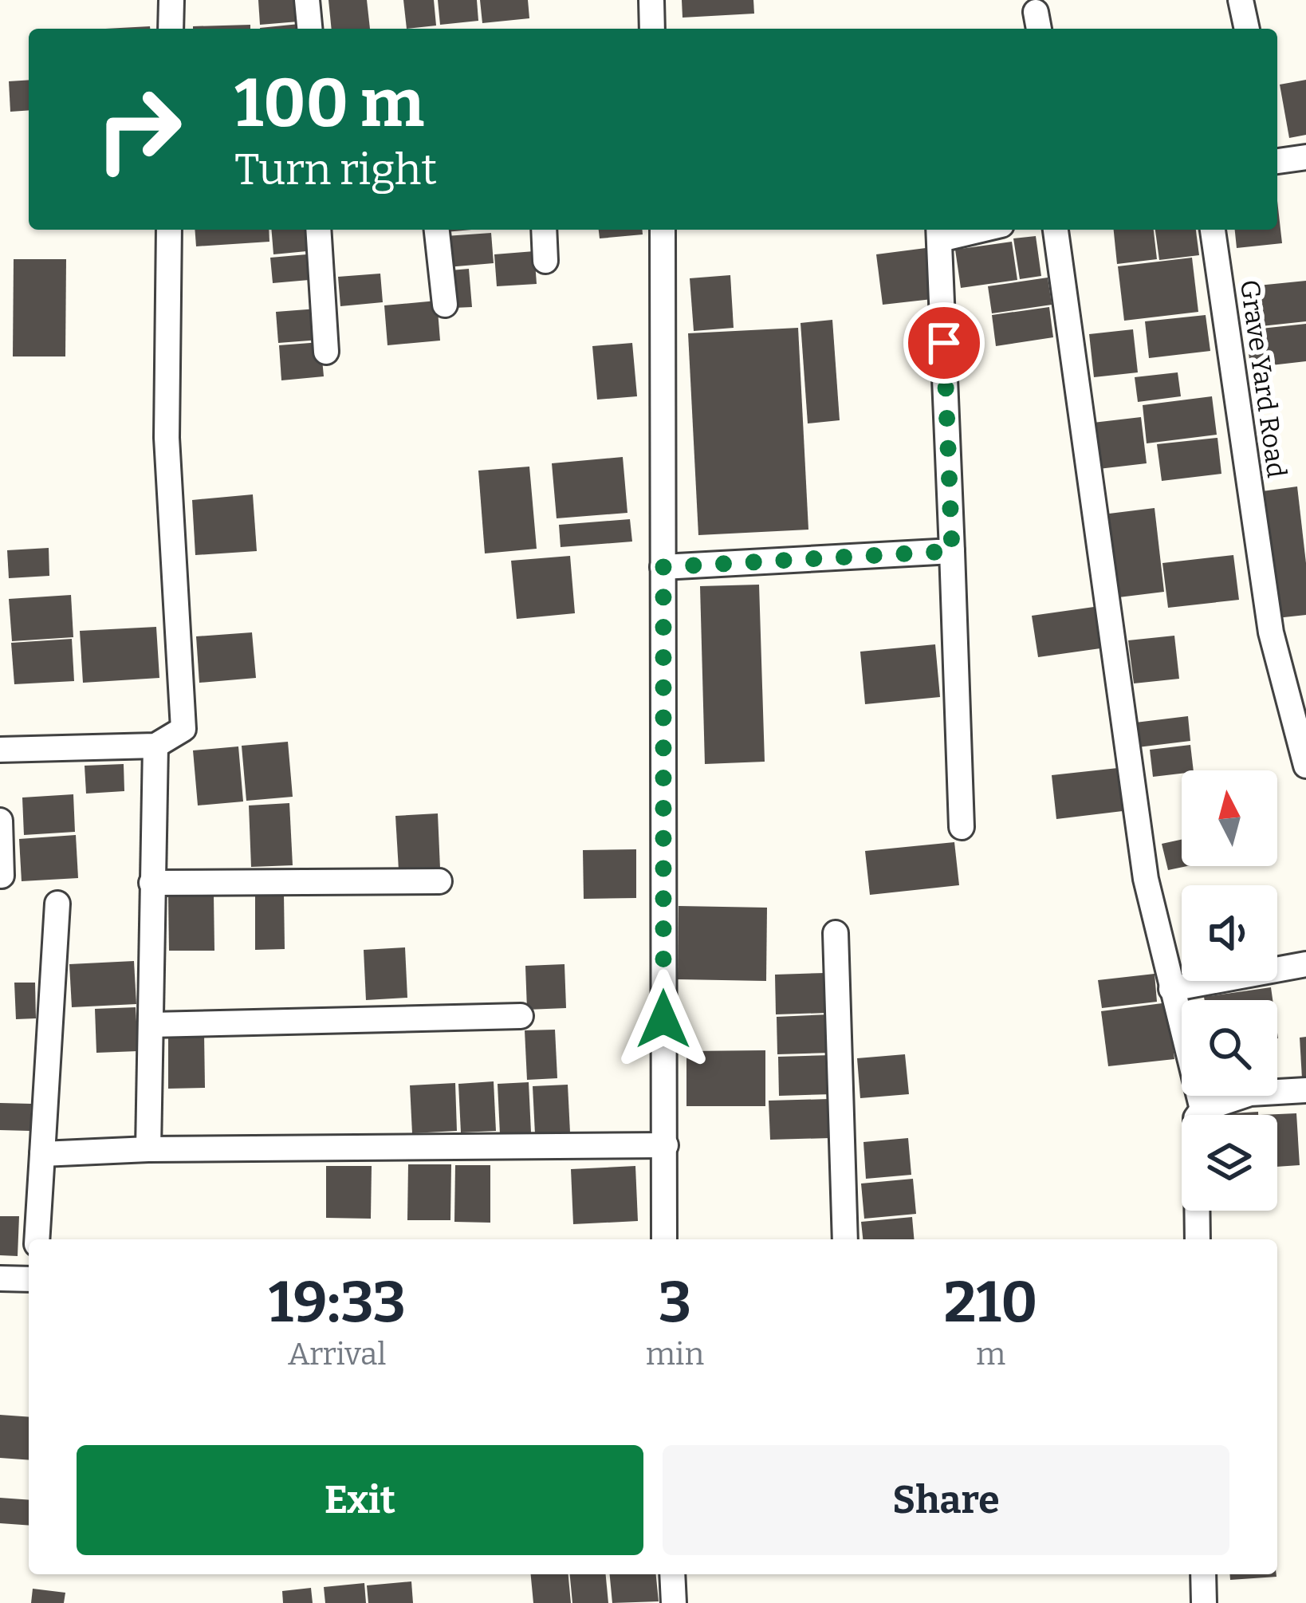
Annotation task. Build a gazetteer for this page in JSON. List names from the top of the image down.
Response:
{
  "streets": {
    "street": ["Grave Yard Road"]
  },
  "north": "top",
  "page": {
    "turn": ["100 m", "Turn right"],
    "eta": [
      "19:33",
      "Arrival",
      "3",
      "min",
      "210",
      "m"
    ],
    "buttons": ["Exit", "Share"]
  }
}
